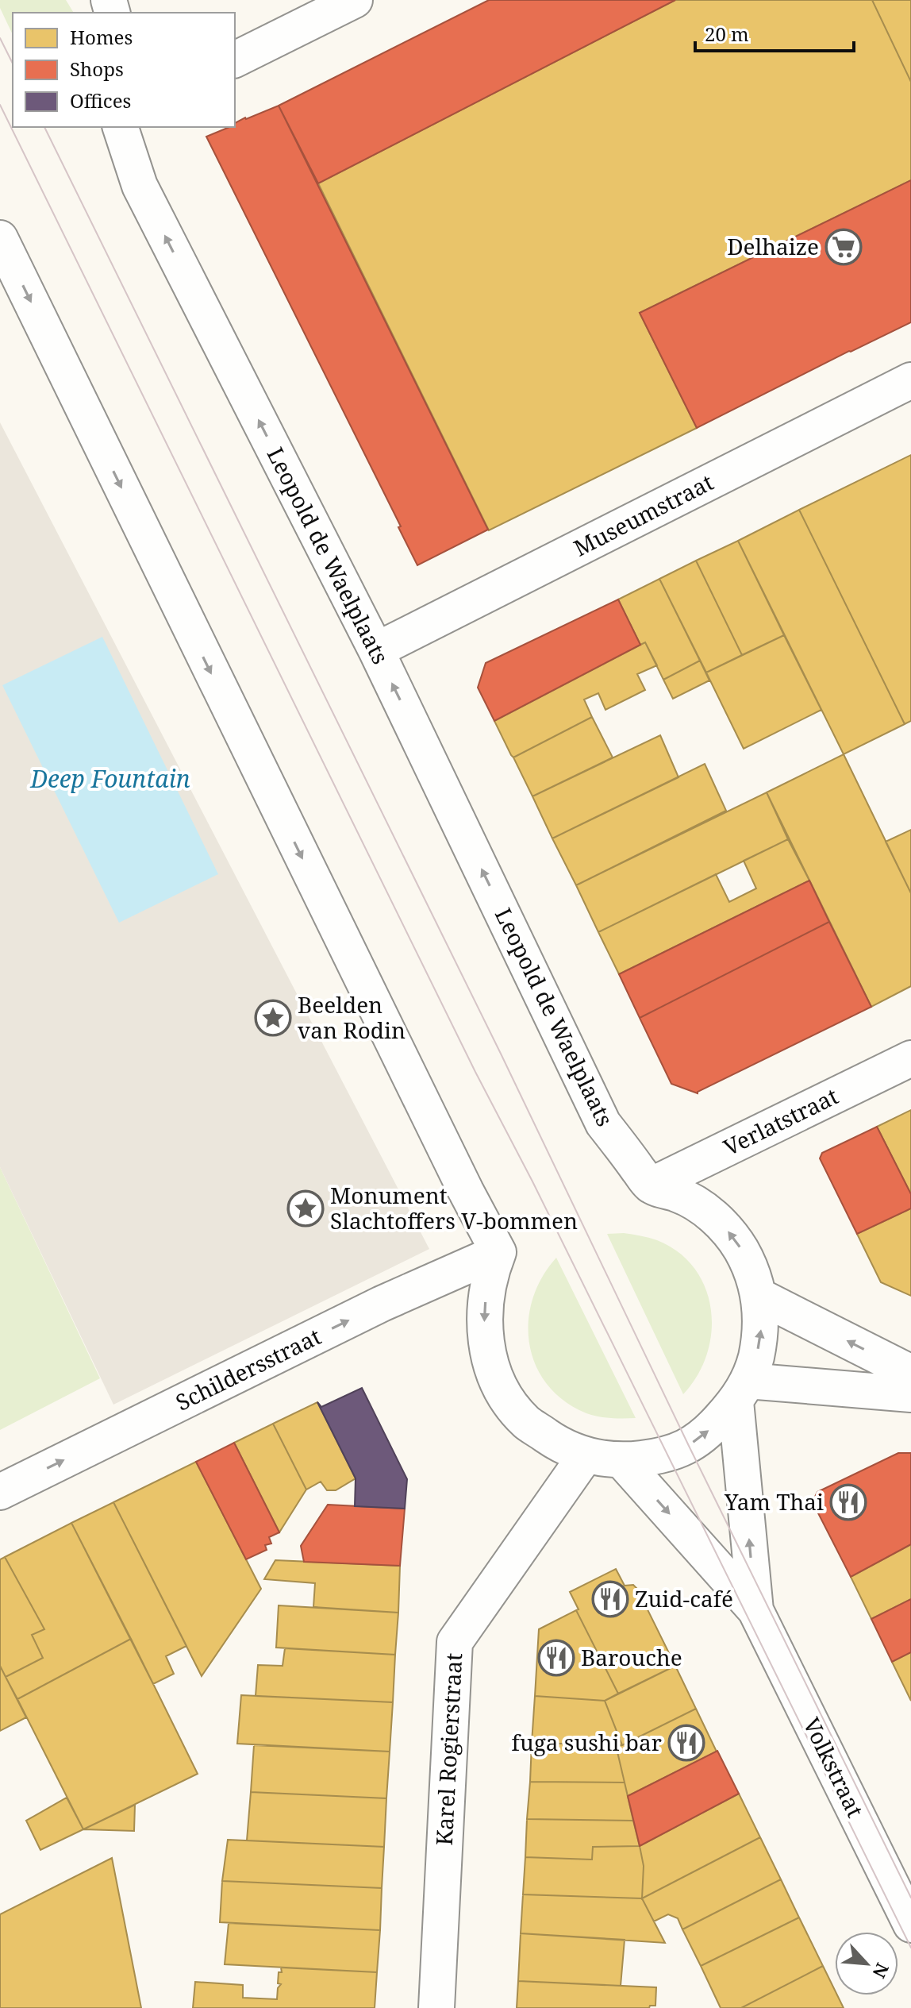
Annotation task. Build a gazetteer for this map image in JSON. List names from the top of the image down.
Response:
{
  "streets": {
    "street": [
      "Museumstraat",
      "Leopold de Waelplaats",
      "Verlatstraat",
      "Schildersstraat",
      "Karel Rogierstraat",
      "Volkstraat"
    ]
  },
  "crossings": [
    ["Museumstraat", "Leopold de Waelplaats"],
    ["Leopold de Waelplaats", "Verlatstraat"]
  ],
  "one_way": ["Schildersstraat"],
  "water": ["Deep Fountain"],
  "places": {
    "supermarket": ["Delhaize"],
    "place": ["Beelden van Rodin", "Monument Slachtoffers V-bommen"],
    "restaurant": [
      "Yam Thai",
      "Zuid-café",
      "Barouche",
      "fuga sushi bar"
    ]
  },
  "legend": ["Homes", "Shops", "Offices"],
  "scale_bar": "20 m",
  "north": "bottom right"
}
